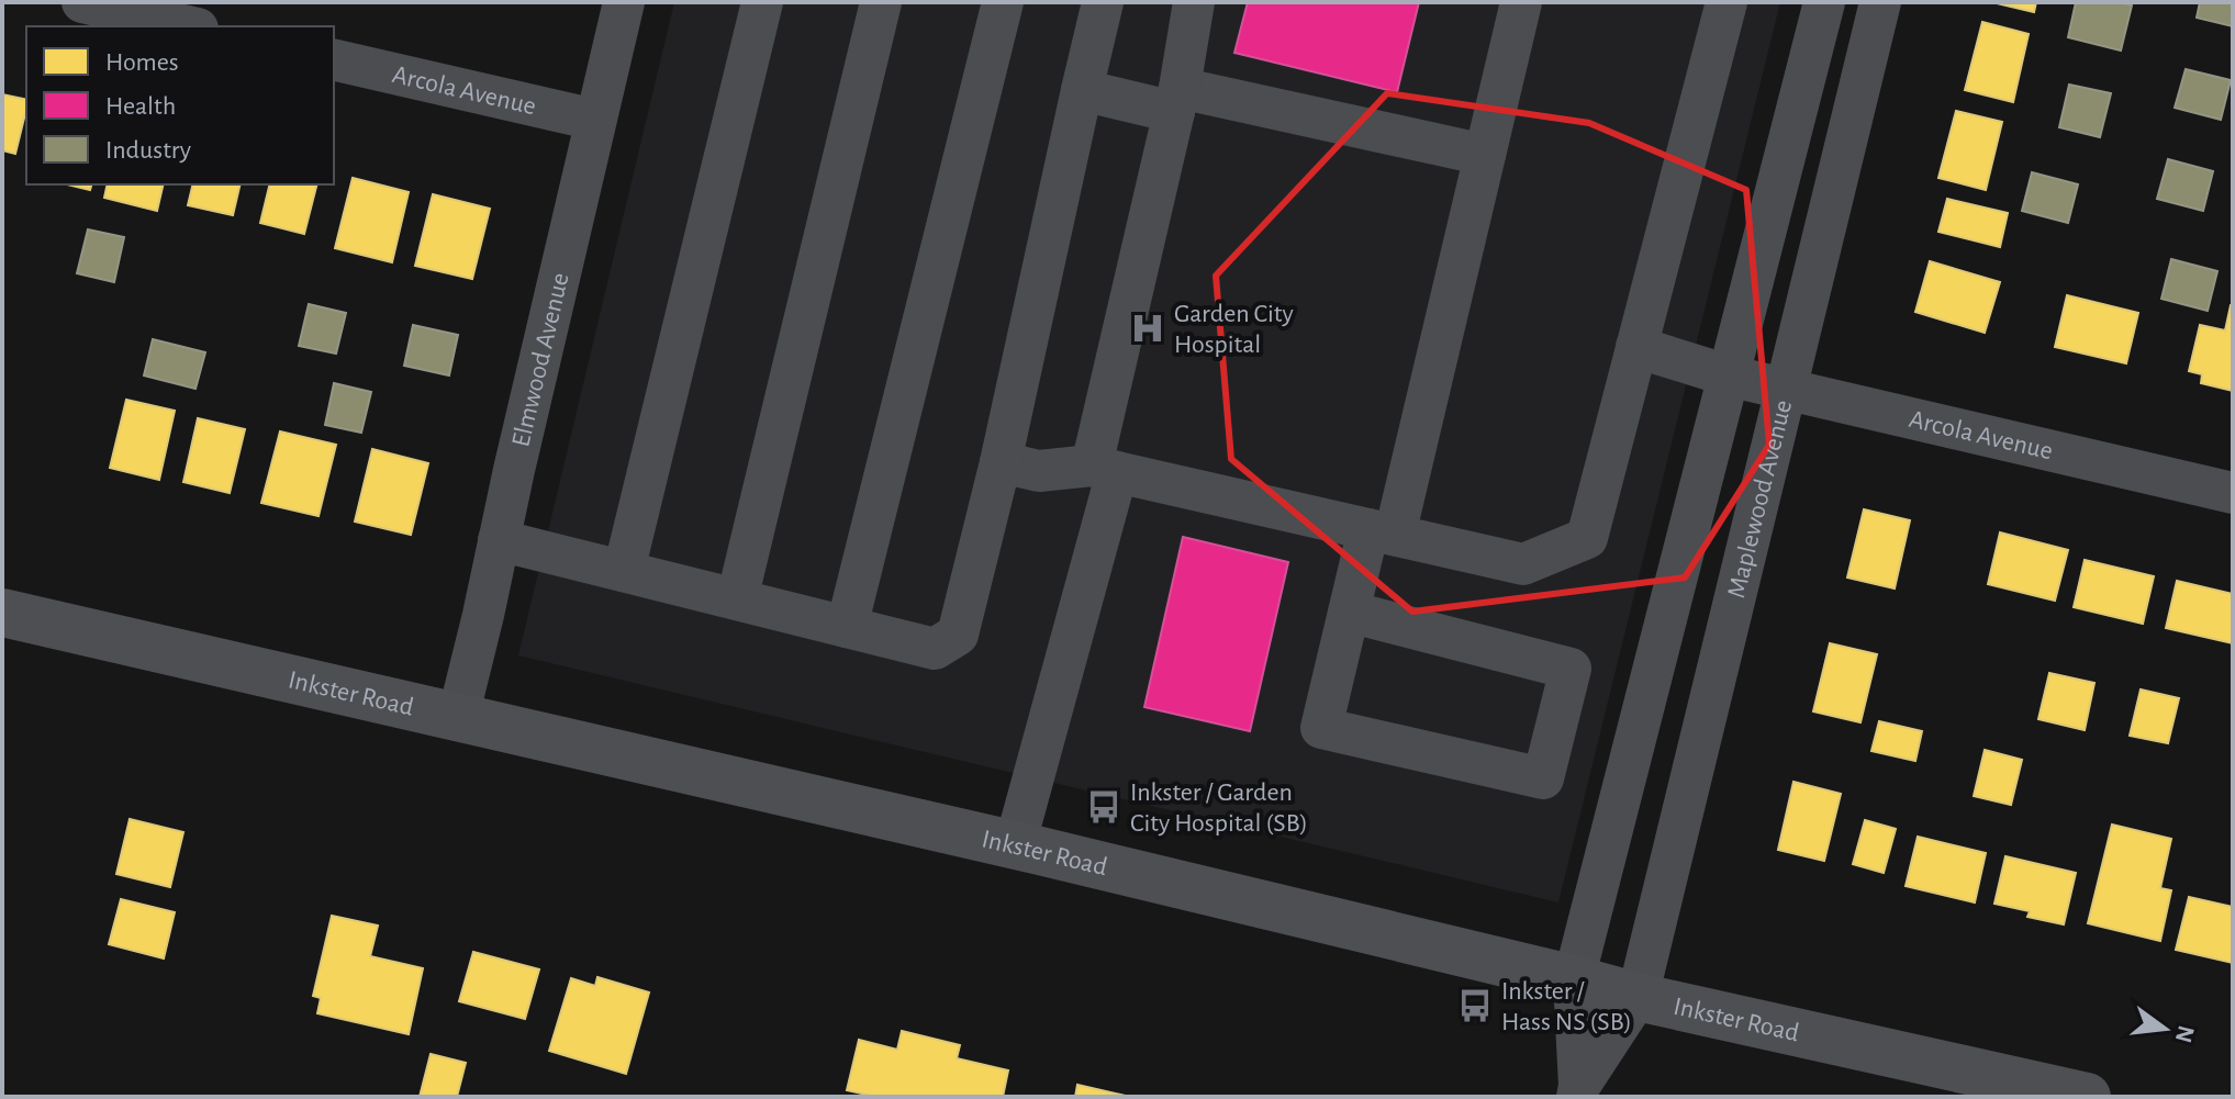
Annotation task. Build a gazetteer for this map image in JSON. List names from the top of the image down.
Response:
{
  "streets": {
    "main road": ["Inkster Road"],
    "street": ["Arcola Avenue", "Elmwood Avenue", "Maplewood Avenue"]
  },
  "crossings": [
    ["Arcola Avenue", "Elmwood Avenue"],
    ["Arcola Avenue", "Maplewood Avenue"],
    ["Elmwood Avenue", "Inkster Road"],
    ["Maplewood Avenue", "Inkster Road"]
  ],
  "places": {
    "hospital": ["Garden City Hospital"],
    "bus stop": ["Inkster / Garden City Hospital (SB)", "Inkster / Hass NS (SB)"]
  },
  "legend": ["Homes", "Health", "Industry"],
  "north": "right"
}
